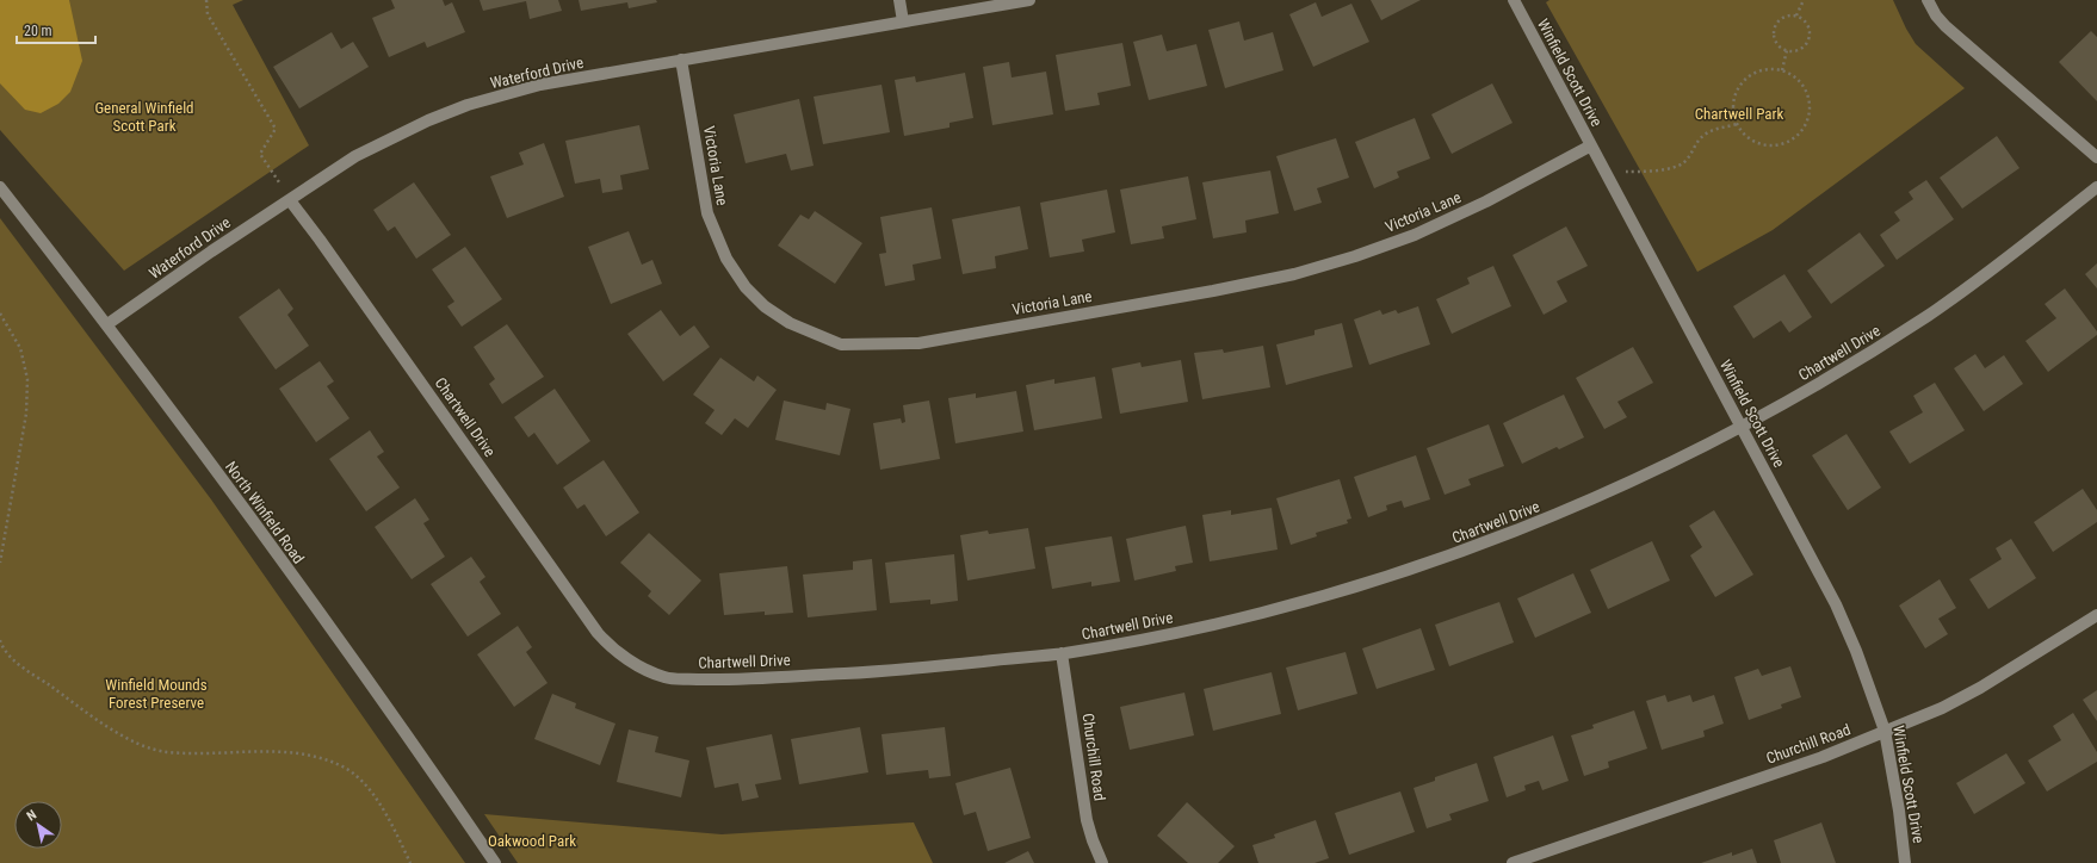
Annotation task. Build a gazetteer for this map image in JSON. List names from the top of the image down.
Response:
{
  "streets": {
    "street": [
      "Waterford Drive",
      "Winfield Scott Drive",
      "Victoria Lane",
      "Chartwell Drive",
      "North Winfield Road",
      "Churchill Road"
    ]
  },
  "crossings": [
    ["Waterford Drive", "Victoria Lane"],
    ["Waterford Drive", "Chartwell Drive"],
    ["Waterford Drive", "North Winfield Road"],
    ["Winfield Scott Drive", "Victoria Lane"],
    ["Winfield Scott Drive", "Chartwell Drive"],
    ["Winfield Scott Drive", "Churchill Road"],
    ["Chartwell Drive", "Churchill Road"]
  ],
  "parks": [
    "General Winfield Scott Park",
    "Chartwell Park",
    "Winfield Mounds Forest Preserve",
    "Oakwood Park"
  ],
  "scale_bar": "20 m",
  "north": "top left"
}
